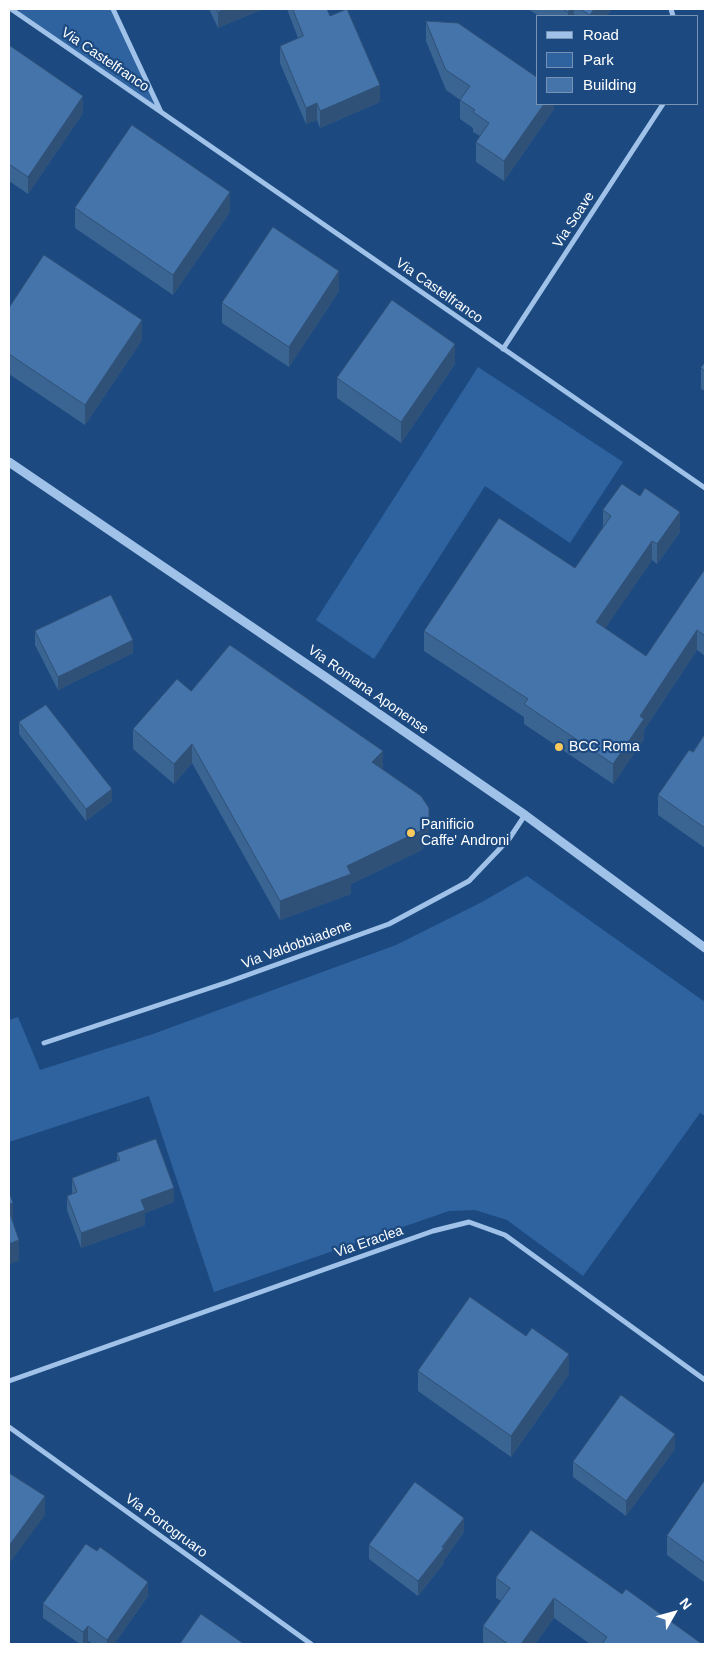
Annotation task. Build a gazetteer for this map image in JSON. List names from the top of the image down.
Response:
{
  "streets": {
    "street": [
      "Via Castelfranco",
      "Via Soave",
      "Via Romana Aponense",
      "Via Valdobbiadene",
      "Via Eraclea",
      "Via Portogruaro"
    ]
  },
  "crossings": [
    ["Via Castelfranco", "Via Soave"],
    ["Via Romana Aponense", "Via Valdobbiadene"]
  ],
  "places": ["BCC Roma", "Panificio Caffe' Androni"],
  "legend": ["Road", "Park", "Building"],
  "north": "top right"
}
